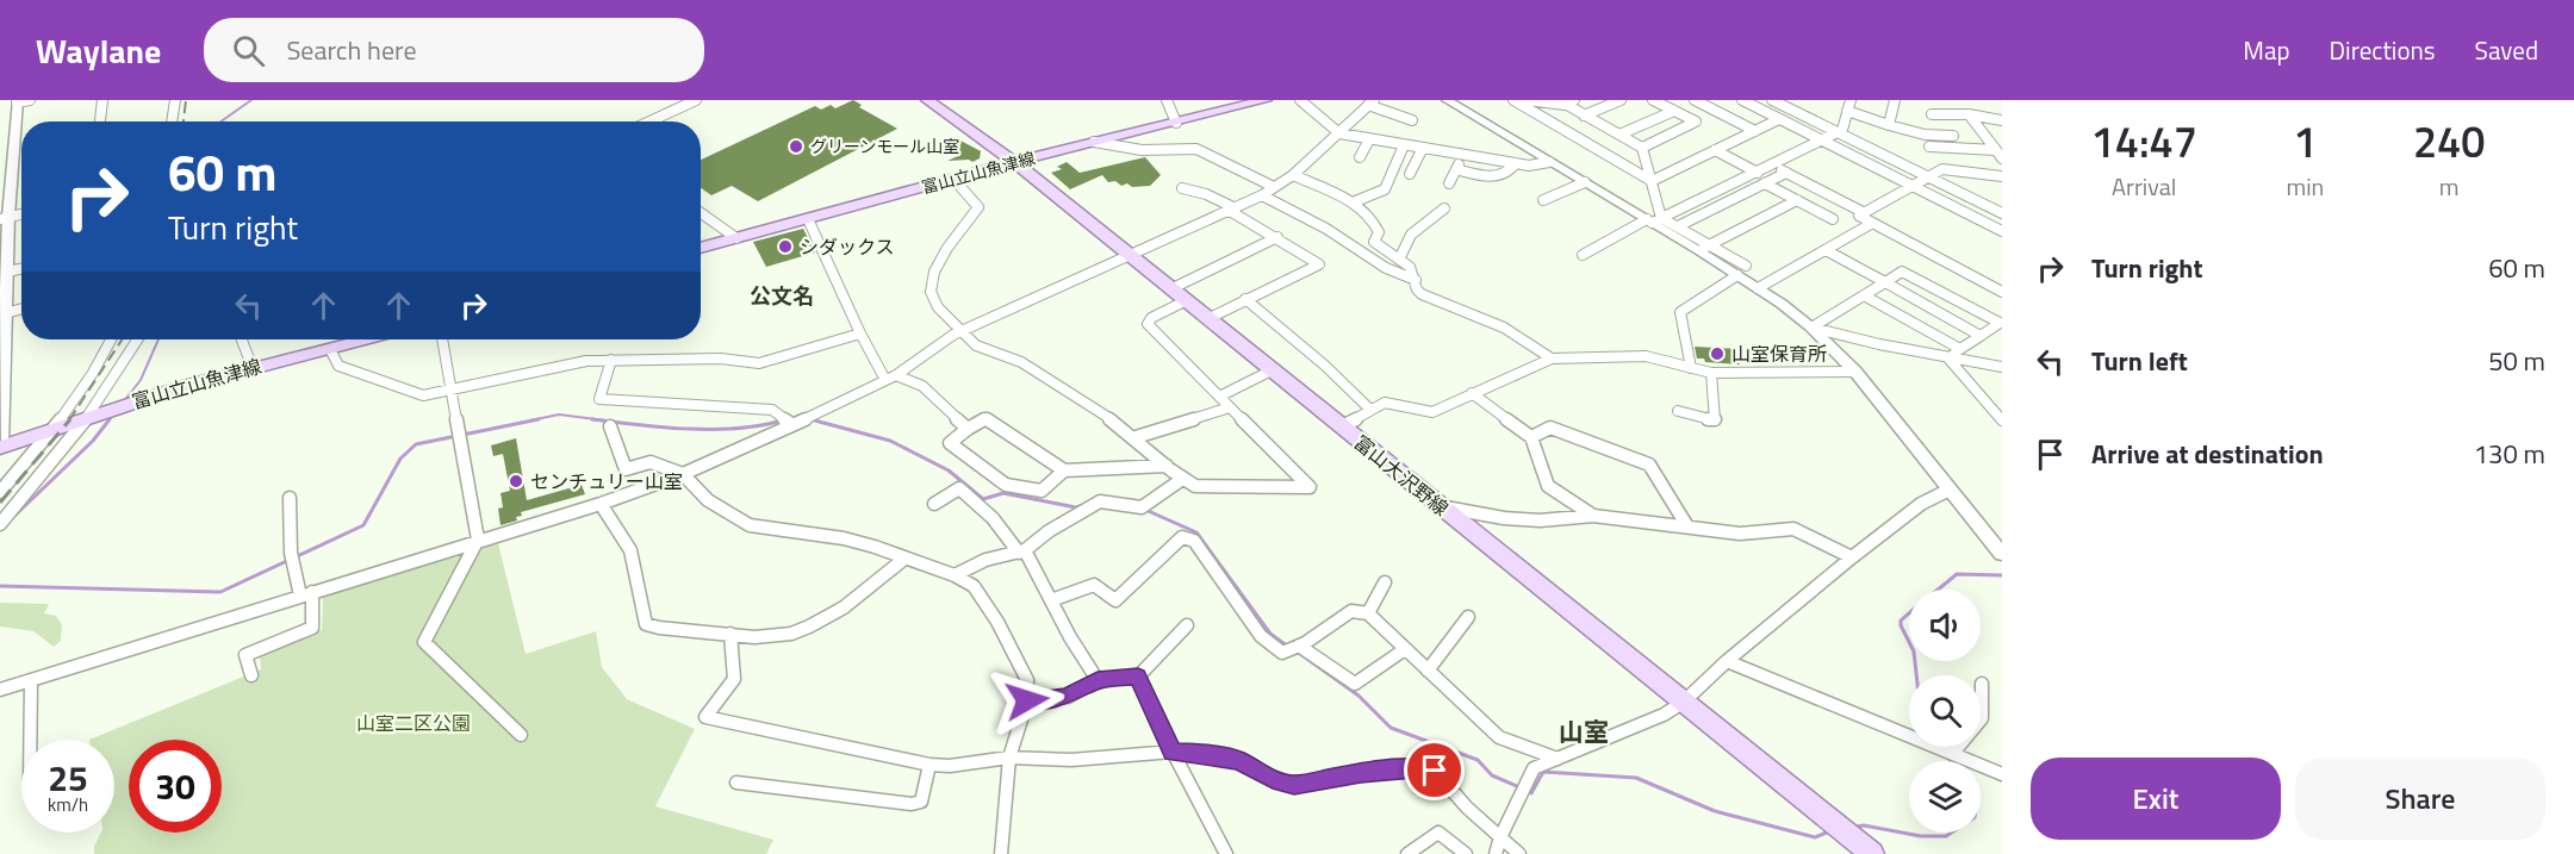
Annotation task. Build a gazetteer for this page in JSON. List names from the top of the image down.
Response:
{
  "streets": {
    "main road": ["富山立山魚津線", "富山大沢野線"]
  },
  "crossings": [
    ["富山立山魚津線", "富山大沢野線"]
  ],
  "districts": ["公文名", "山室"],
  "parks": ["山室二区公園"],
  "places": [
    "グリーンモール山室",
    "シダックス",
    "山室保育所",
    "センチュリー山室"
  ],
  "page": {
    "header": "Waylane",
    "search": "Search here",
    "nav": ["Map", "Directions", "Saved"],
    "eta": [
      "14:47",
      "Arrival",
      "1",
      "min",
      "240",
      "m"
    ],
    "turn": ["60 m", "Turn right"],
    "list": [
      {
        "name": "Turn right",
        "value": "60 m"
      },
      {
        "name": "Turn left",
        "value": "50 m"
      },
      {
        "name": "Arrive at destination",
        "value": "130 m"
      }
    ],
    "speed": "25 km/h",
    "limit": "30",
    "buttons": ["Exit", "Share"]
  }
}
